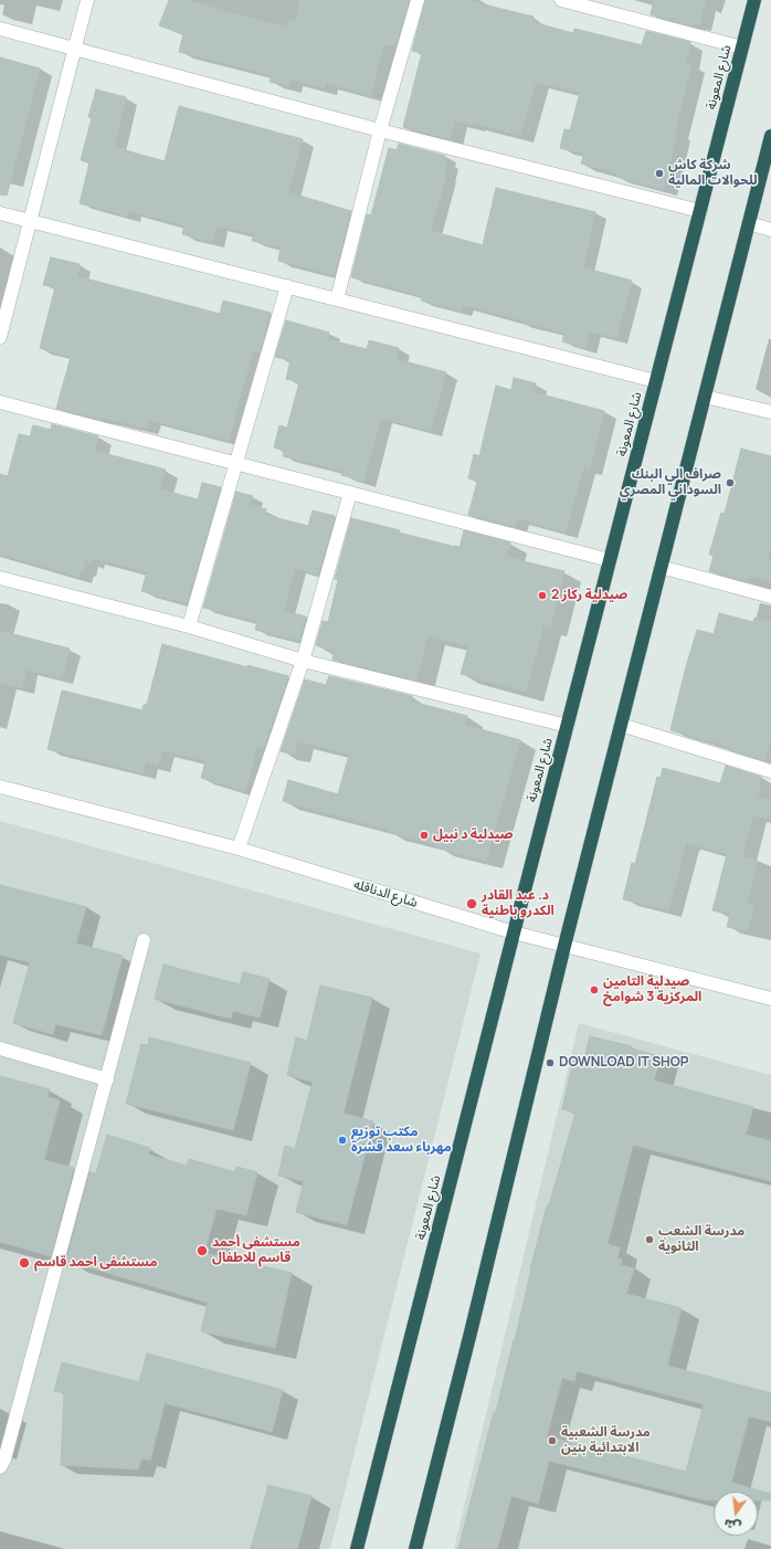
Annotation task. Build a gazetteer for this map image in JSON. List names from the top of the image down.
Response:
{
  "streets": {
    "highway": ["شارع المعونة"],
    "street": ["شارع الدناقله"]
  },
  "crossings": [
    ["شارع المعونة", "شارع الدناقله"]
  ],
  "places": [
    "شركة كاش للحوالات المالية",
    "صراف الي البنك السوداني المصري",
    "صيدلية ركاز 2",
    "صيدلية د نبيل",
    "د. عبد القادر الكدرو باطنية",
    "صيدلية التامين المركزية 3 شوامخ",
    "DOWNLOAD IT SHOP",
    "مكتب توزيع مهرباء سعد قشرة",
    "مدرسة الشعب الثانوية",
    "مستشفى أحمد قاسم للاطفال",
    "مستشفى احمد قاسم",
    "مدرسة الشعبية الابتدائية بنين"
  ],
  "north": "bottom"
}
